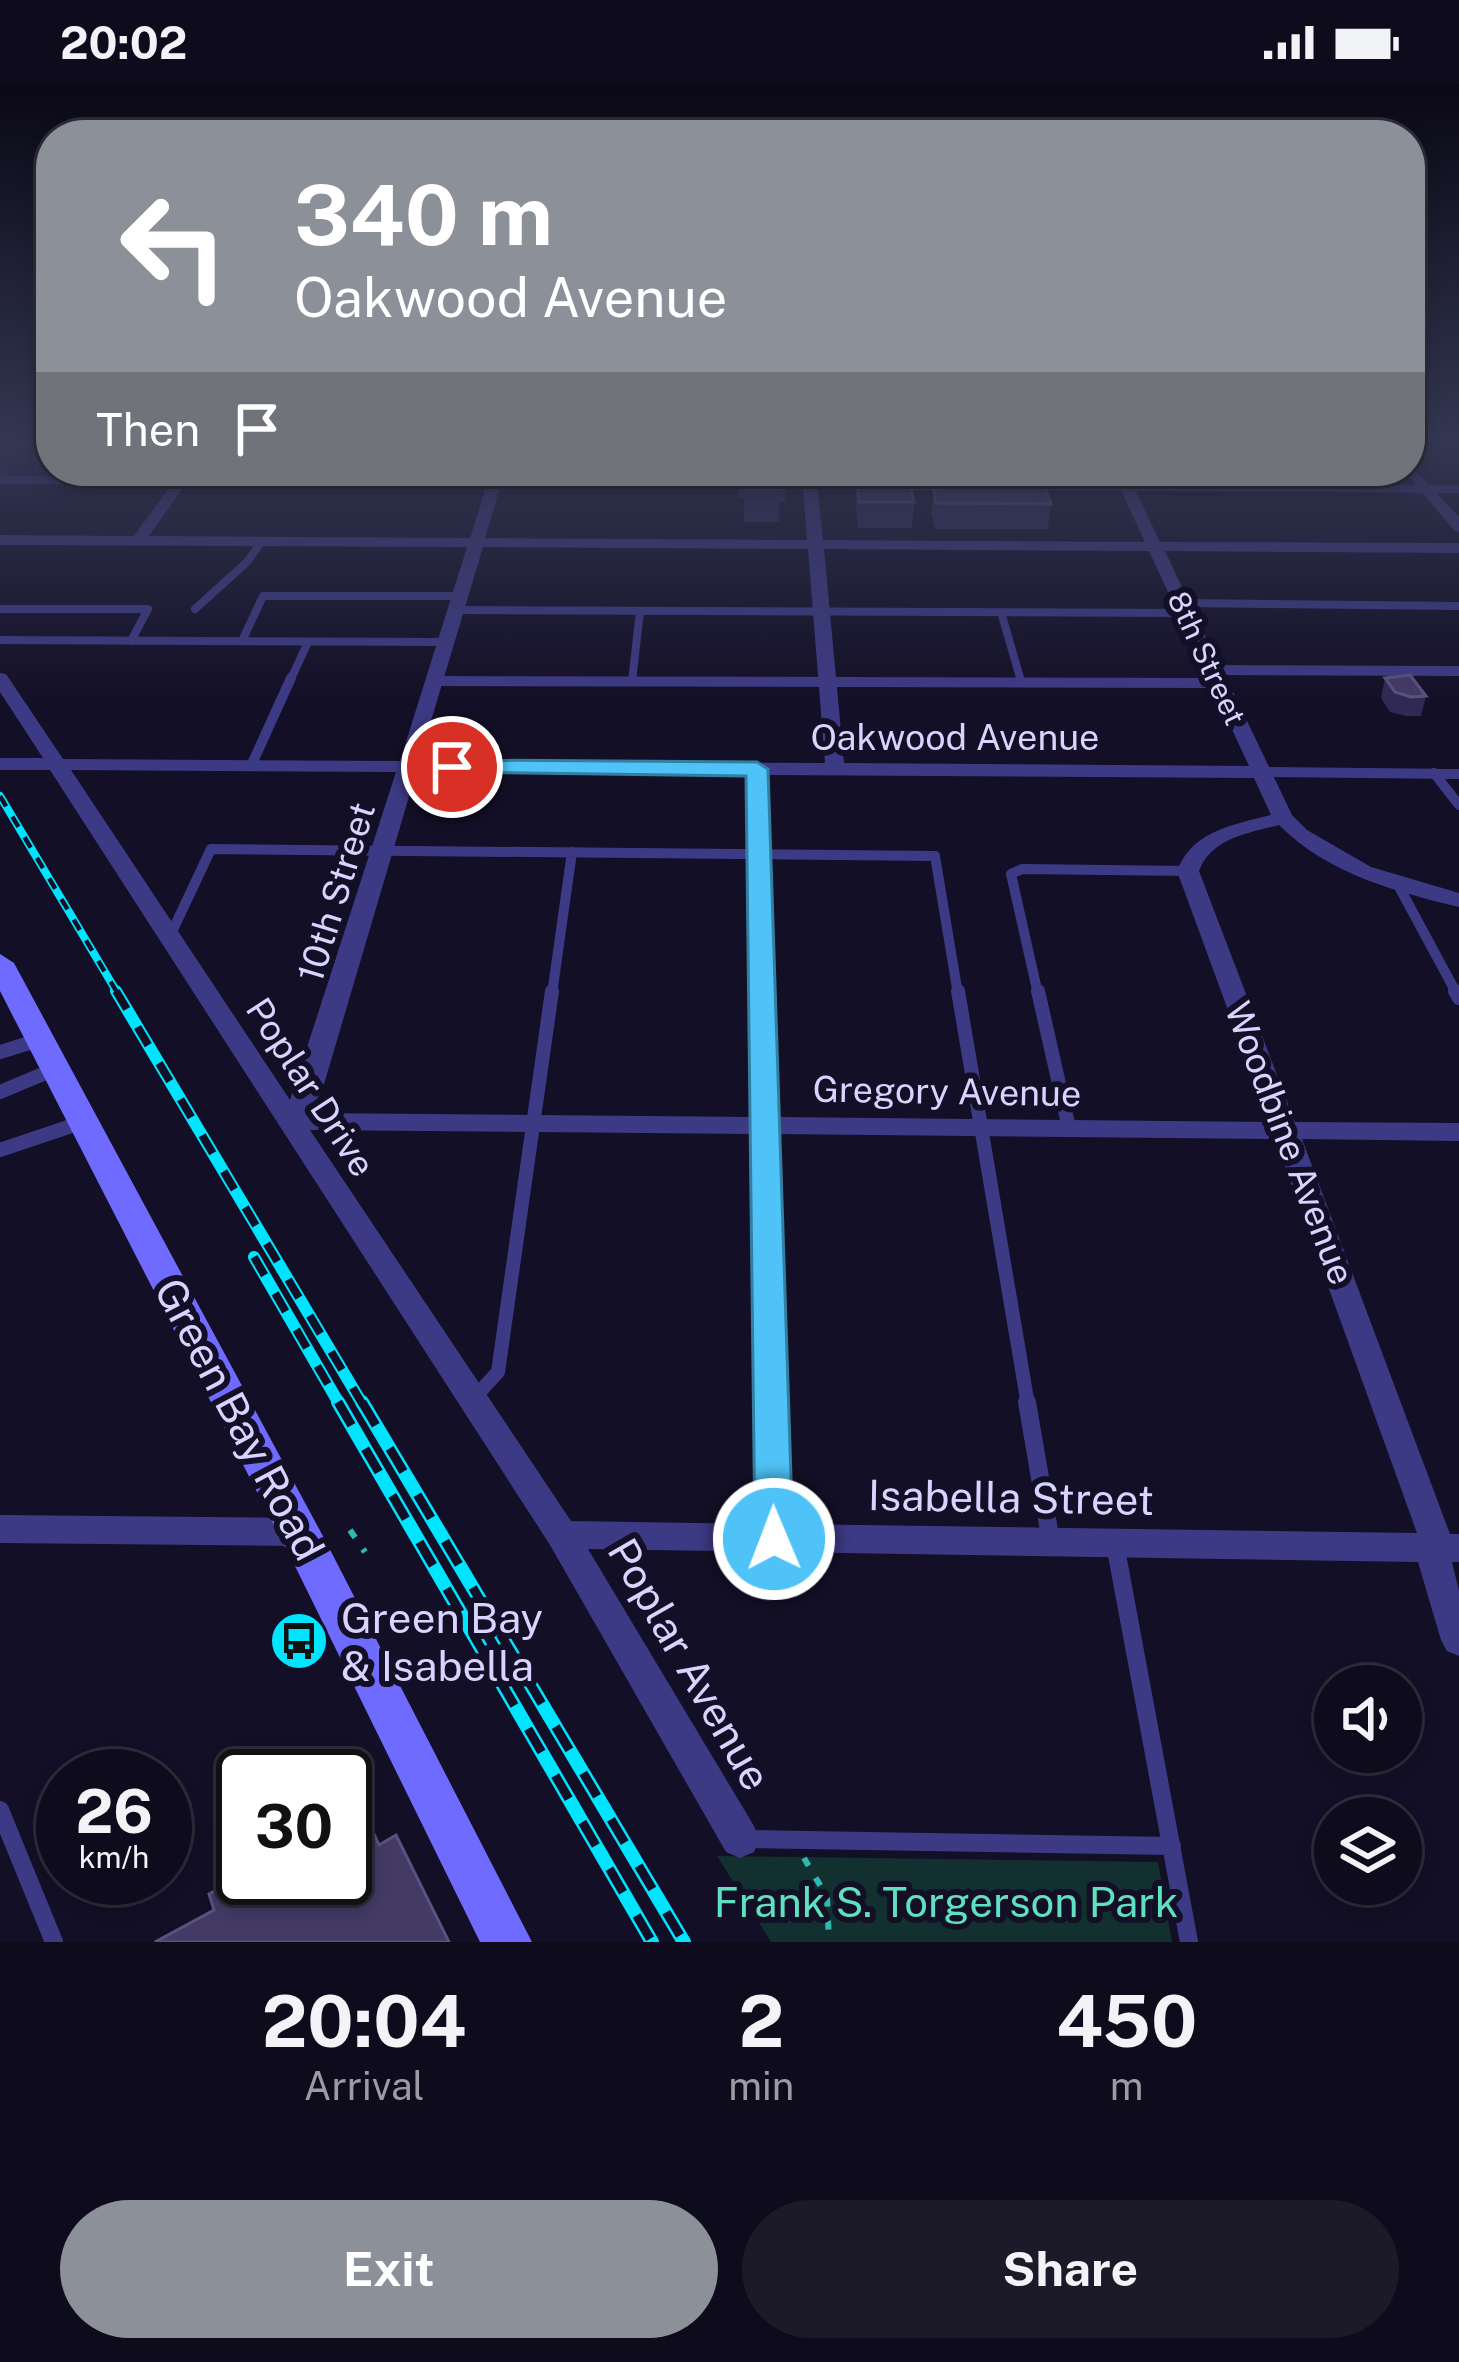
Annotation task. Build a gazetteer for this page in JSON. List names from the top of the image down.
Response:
{
  "streets": {
    "main road": ["Green Bay Road"],
    "street": [
      "8th Street",
      "Oakwood Avenue",
      "10th Street",
      "Poplar Drive",
      "Gregory Avenue",
      "Woodbine Avenue",
      "Isabella Street",
      "Poplar Avenue"
    ]
  },
  "crossings": [
    ["8th Street", "Oakwood Avenue"],
    ["Oakwood Avenue", "10th Street"],
    ["Oakwood Avenue", "Poplar Drive"],
    ["10th Street", "Poplar Drive"],
    ["10th Street", "Gregory Avenue"],
    ["Poplar Drive", "Gregory Avenue"],
    ["Poplar Drive", "Isabella Street"],
    ["Poplar Drive", "Poplar Avenue"],
    ["Gregory Avenue", "Woodbine Avenue"],
    ["Woodbine Avenue", "Isabella Street"],
    ["Isabella Street", "Poplar Avenue"]
  ],
  "parks": ["Frank S. Torgerson Park"],
  "places": {
    "bus stop": ["Green Bay & Isabella"]
  },
  "page": {
    "status": "20:02",
    "turn": ["340 m", "Oakwood Avenue"],
    "then": "Then",
    "speed": "26 km/h",
    "limit": "30",
    "eta": [
      "20:04",
      "Arrival",
      "2",
      "min",
      "450",
      "m"
    ],
    "buttons": ["Exit", "Share"]
  }
}
